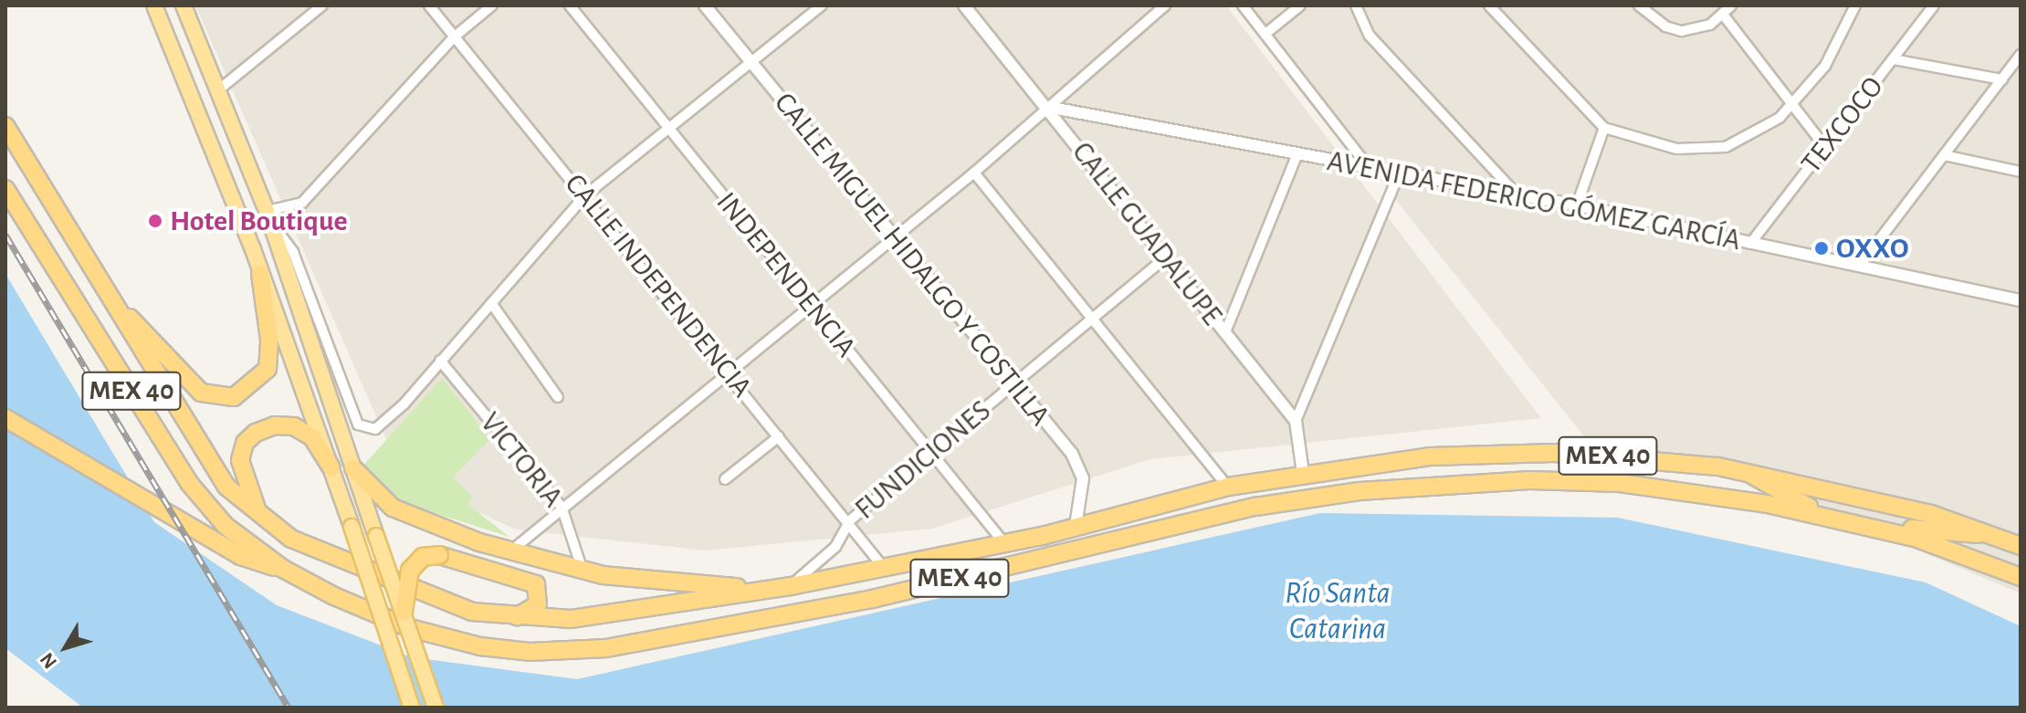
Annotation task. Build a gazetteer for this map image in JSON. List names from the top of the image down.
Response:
{
  "streets": {
    "highway": ["MEX 40"],
    "street": [
      "TEXCOCO",
      "AVENIDA FEDERICO GÓMEZ GARCÍA",
      "CALLE GUADALUPE",
      "CALLE MIGUEL HIDALGO Y COSTILLA",
      "INDEPENDENCIA",
      "CALLE INDEPENDENCIA",
      "VICTORIA",
      "FUNDICIONES"
    ]
  },
  "crossings": [
    ["TEXCOCO", "AVENIDA FEDERICO GÓMEZ GARCÍA"],
    ["AVENIDA FEDERICO GÓMEZ GARCÍA", "CALLE GUADALUPE"],
    ["CALLE GUADALUPE", "FUNDICIONES"],
    ["CALLE MIGUEL HIDALGO Y COSTILLA", "MEX 40"],
    ["CALLE MIGUEL HIDALGO Y COSTILLA", "FUNDICIONES"],
    ["INDEPENDENCIA", "MEX 40"],
    ["INDEPENDENCIA", "FUNDICIONES"],
    ["CALLE INDEPENDENCIA", "MEX 40"],
    ["CALLE INDEPENDENCIA", "FUNDICIONES"],
    ["MEX 40", "FUNDICIONES"]
  ],
  "water": ["Río Santa Catarina"],
  "places": ["Hotel Boutique", "OXXO"],
  "north": "bottom left"
}
